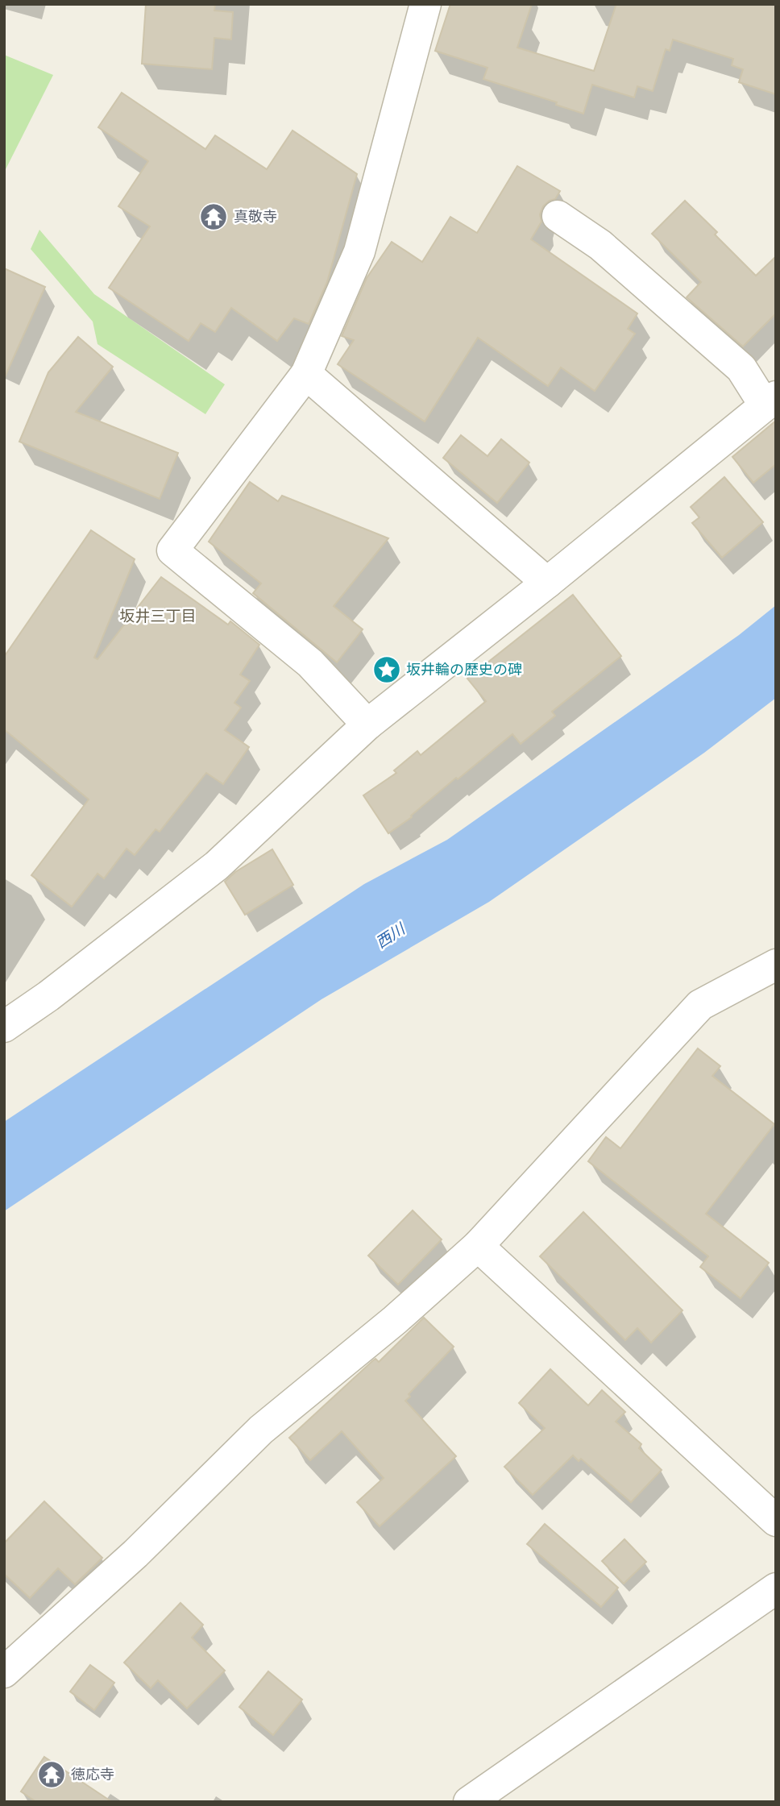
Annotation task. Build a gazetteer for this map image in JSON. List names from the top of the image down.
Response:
{
  "districts": ["坂井三丁目"],
  "water": ["西川"],
  "places": {
    "temple": ["真敬寺", "徳応寺"],
    "place": ["坂井輪の歴史の碑"]
  }
}
